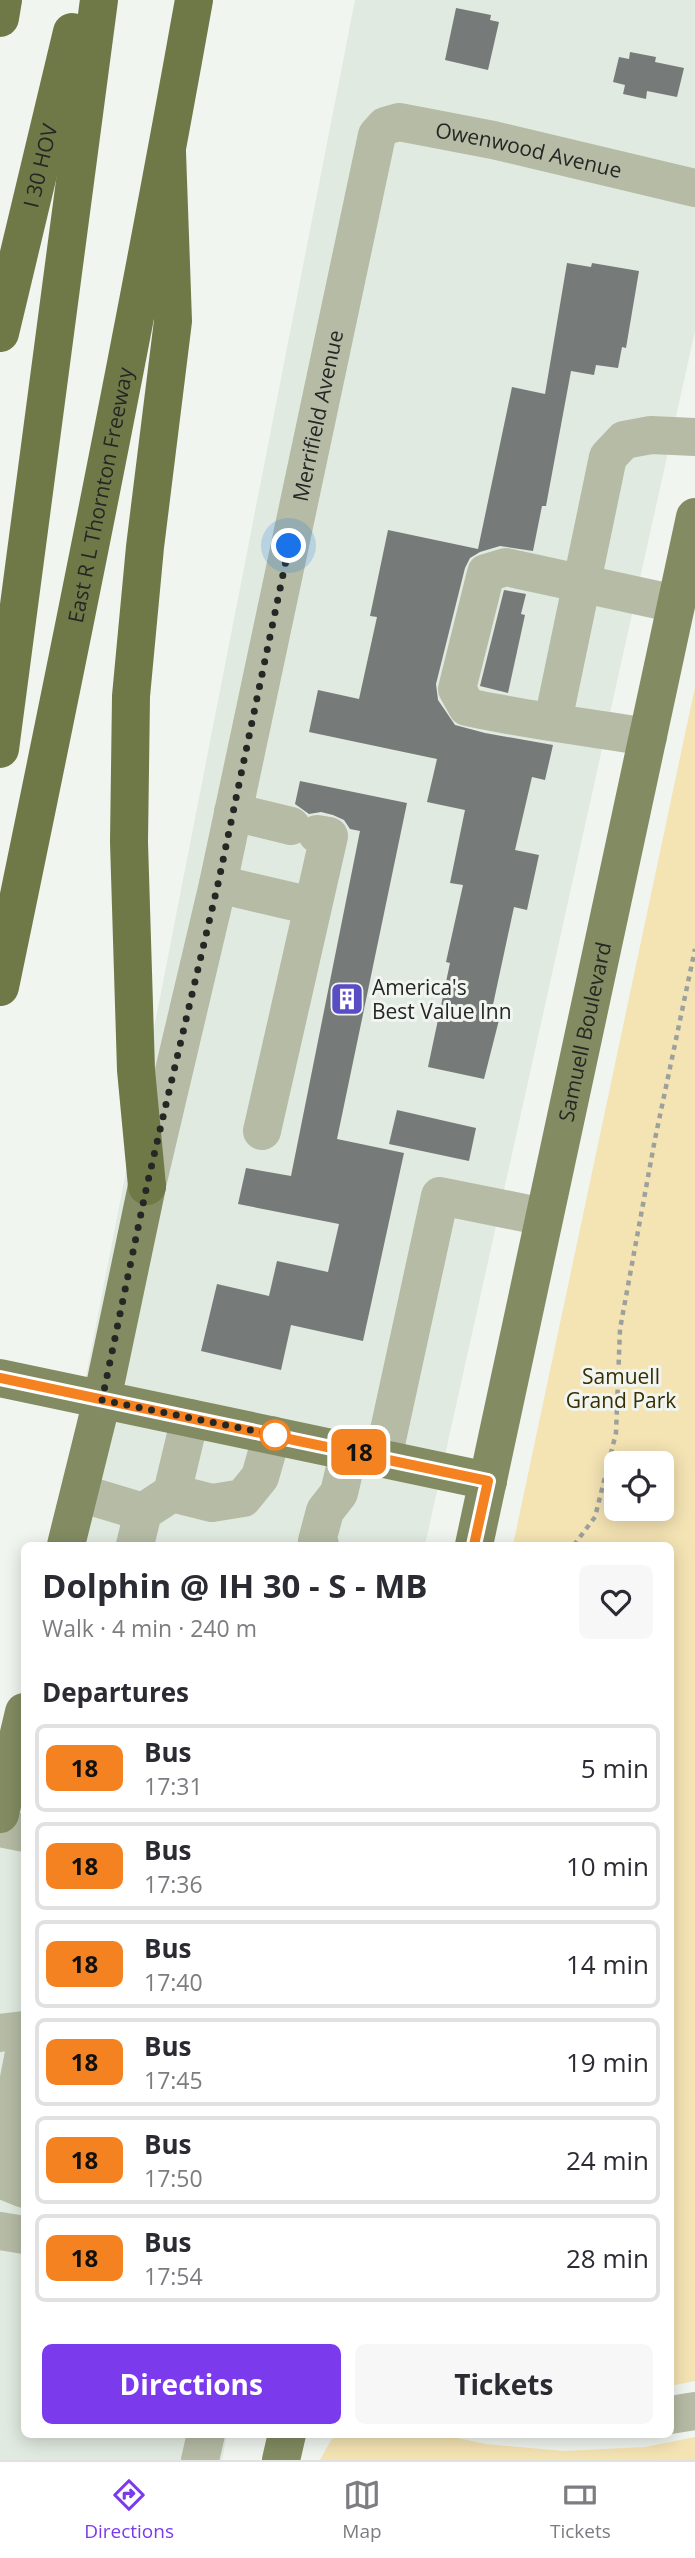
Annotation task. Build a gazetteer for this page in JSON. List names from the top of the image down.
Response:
{
  "streets": {
    "highway": ["I 30 HOV", "East R L Thornton Freeway"],
    "main road": ["Merrifield Avenue", "Samuell Boulevard"],
    "street": ["Owenwood Avenue"]
  },
  "crossings": [
    ["Owenwood Avenue", "Merrifield Avenue"]
  ],
  "parks": ["Samuell Grand Park"],
  "places": {
    "building": ["America's Best Value Inn"]
  },
  "lines": ["bus line 18"],
  "page": {
    "on_map": "18",
    "heading": [
      ["Dolphin @ IH 30 - S - MB", "Walk · 4 min · 240 m"],
      "Departures"
    ],
    "list": [
      {
        "mark": "18",
        "name": "Bus",
        "note": "17:31",
        "value": "5 min"
      },
      {
        "mark": "18",
        "name": "Bus",
        "note": "17:36",
        "value": "10 min"
      },
      {
        "mark": "18",
        "name": "Bus",
        "note": "17:40",
        "value": "14 min"
      },
      {
        "mark": "18",
        "name": "Bus",
        "note": "17:45",
        "value": "19 min"
      },
      {
        "mark": "18",
        "name": "Bus",
        "note": "17:50",
        "value": "24 min"
      },
      {
        "mark": "18",
        "name": "Bus",
        "note": "17:54",
        "value": "28 min"
      }
    ],
    "buttons": ["Directions", "Tickets"],
    "tabs": ["Directions", "Map", "Tickets"]
  }
}
